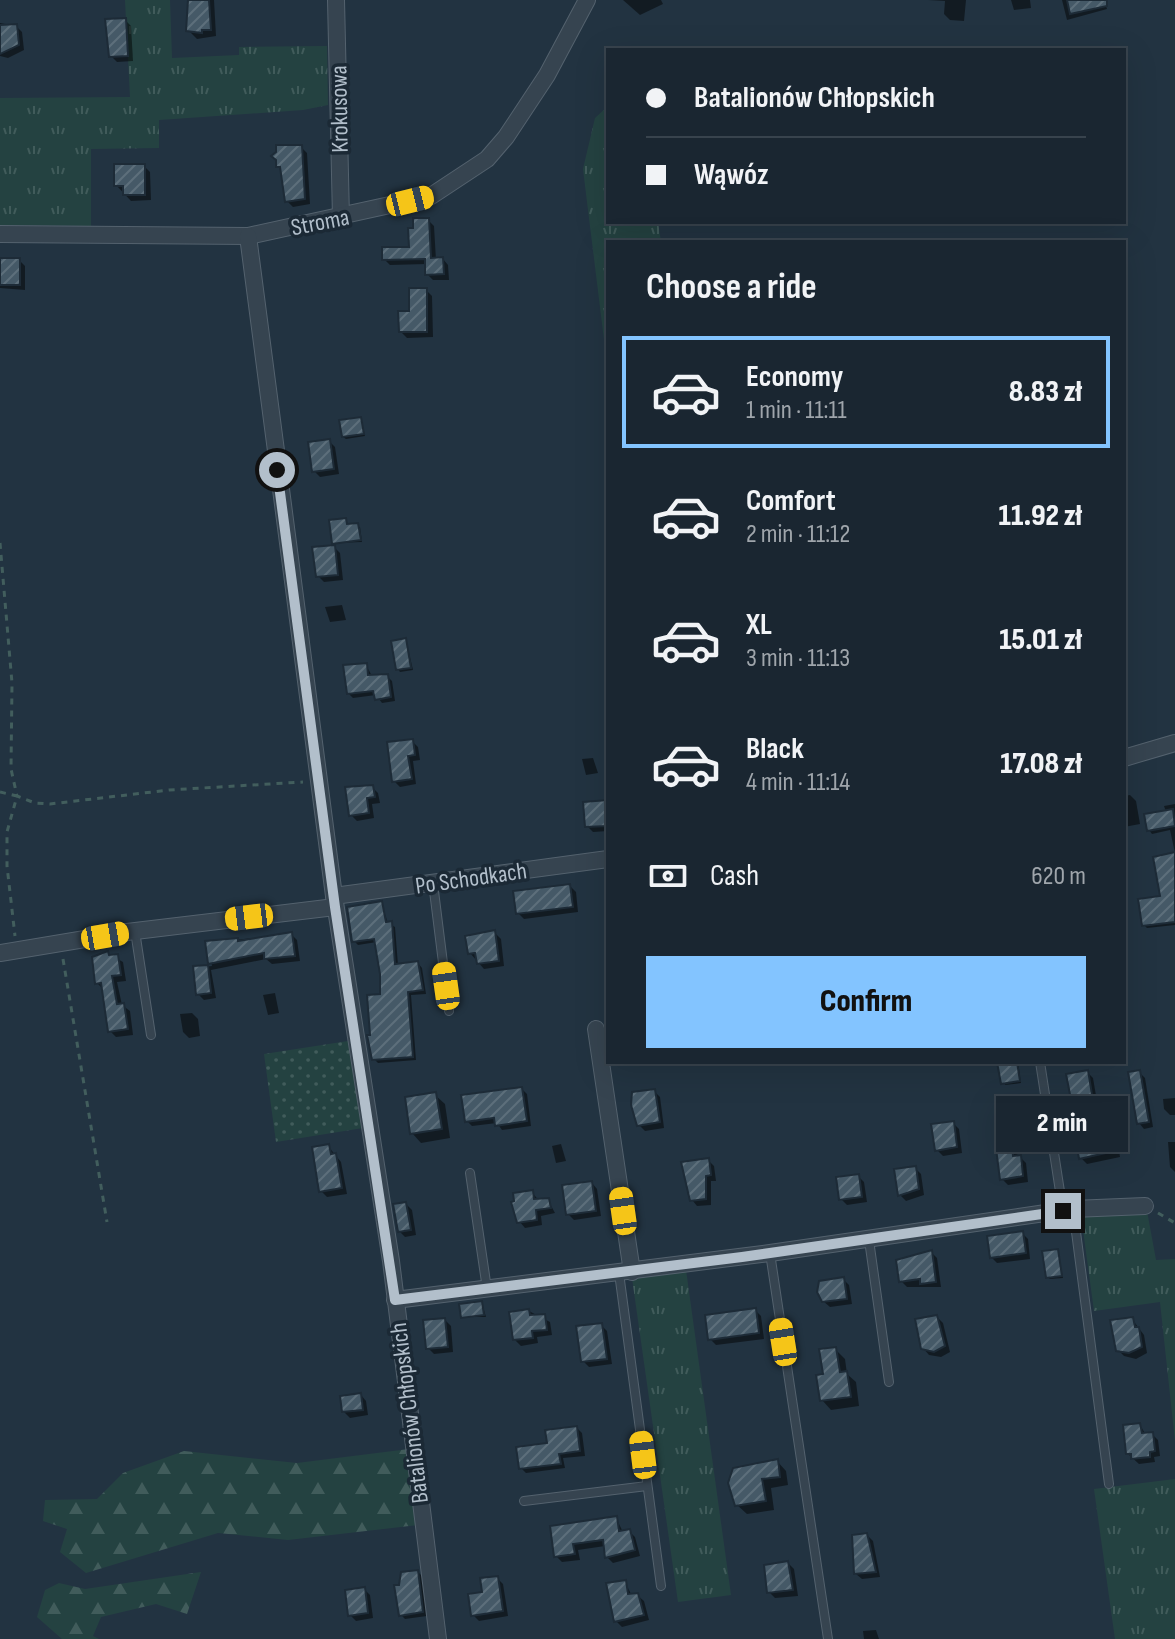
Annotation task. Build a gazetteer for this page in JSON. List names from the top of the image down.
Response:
{
  "streets": {
    "street": [
      "Krokusowa",
      "Stroma",
      "Po Schodkach",
      "Batalionów Chłopskich"
    ]
  },
  "crossings": [
    ["Krokusowa", "Stroma"],
    ["Stroma", "Batalionów Chłopskich"],
    ["Po Schodkach", "Batalionów Chłopskich"]
  ],
  "page": {
    "banner": ["Batalionów Chłopskich", "Wąwóz"],
    "heading": "Choose a ride",
    "list": [
      {
        "name": "Economy",
        "note": "1 min · 11:11",
        "value": "8.83 zł"
      },
      {
        "name": "Comfort",
        "note": "2 min · 11:12",
        "value": "11.92 zł"
      },
      {
        "name": "XL",
        "note": "3 min · 11:13",
        "value": "15.01 zł"
      },
      {
        "name": "Black",
        "note": "4 min · 11:14",
        "value": "17.08 zł"
      }
    ],
    "pay": ["Cash", "620 m"],
    "buttons": "Confirm",
    "bubble": "2 min"
  }
}
